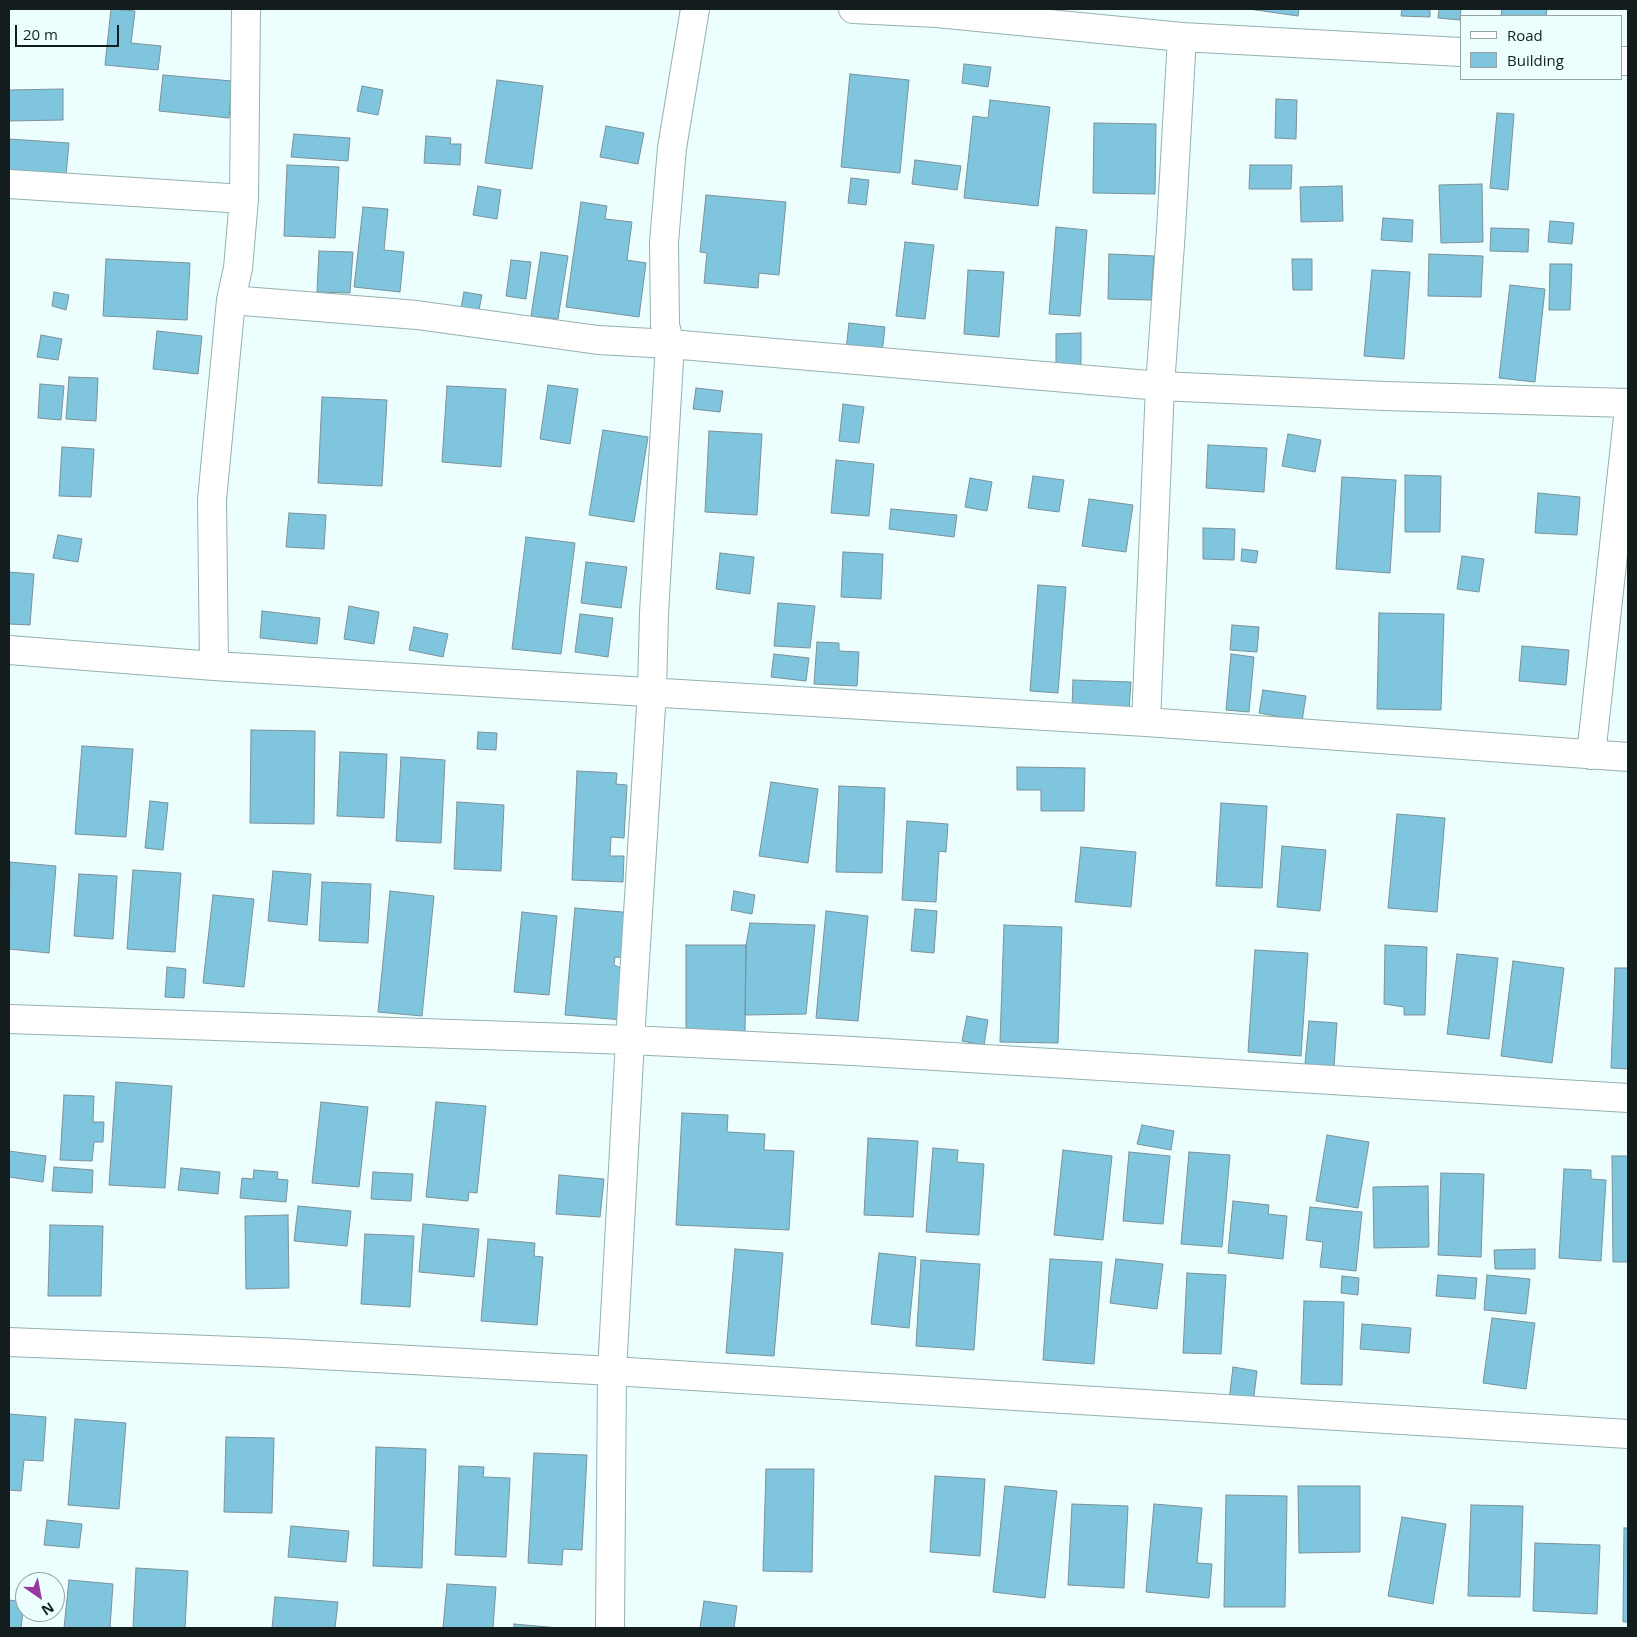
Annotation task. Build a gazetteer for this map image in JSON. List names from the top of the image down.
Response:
{
  "legend": ["Road", "Building"],
  "scale_bar": "20 m",
  "north": "bottom right"
}
